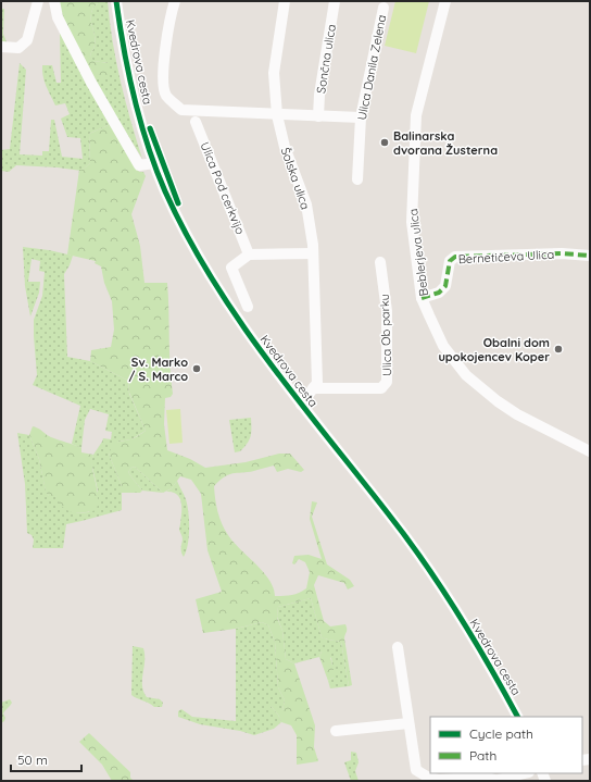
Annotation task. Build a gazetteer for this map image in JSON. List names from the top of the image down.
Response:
{
  "streets": {
    "street": [
      "Sončna ulica",
      "Kvedrova cesta",
      "Ulica Danila Zelena",
      "Šolska ulica",
      "Ulica Pod cerkvijo",
      "Beblerjeva ulica",
      "Bernetičeva Ulica",
      "Ulica Ob parku"
    ]
  },
  "crossings": [
    ["Kvedrova cesta", "Šolska ulica"],
    ["Šolska ulica", "Ulica Ob parku"],
    ["Beblerjeva ulica", "Bernetičeva Ulica"]
  ],
  "places": ["Balinarska dvorana Žusterna", "Obalni dom upokojencev Koper", "Sv. Marko / S. Marco"],
  "legend": ["Cycle path", "Path"],
  "scale_bar": "50 m"
}
